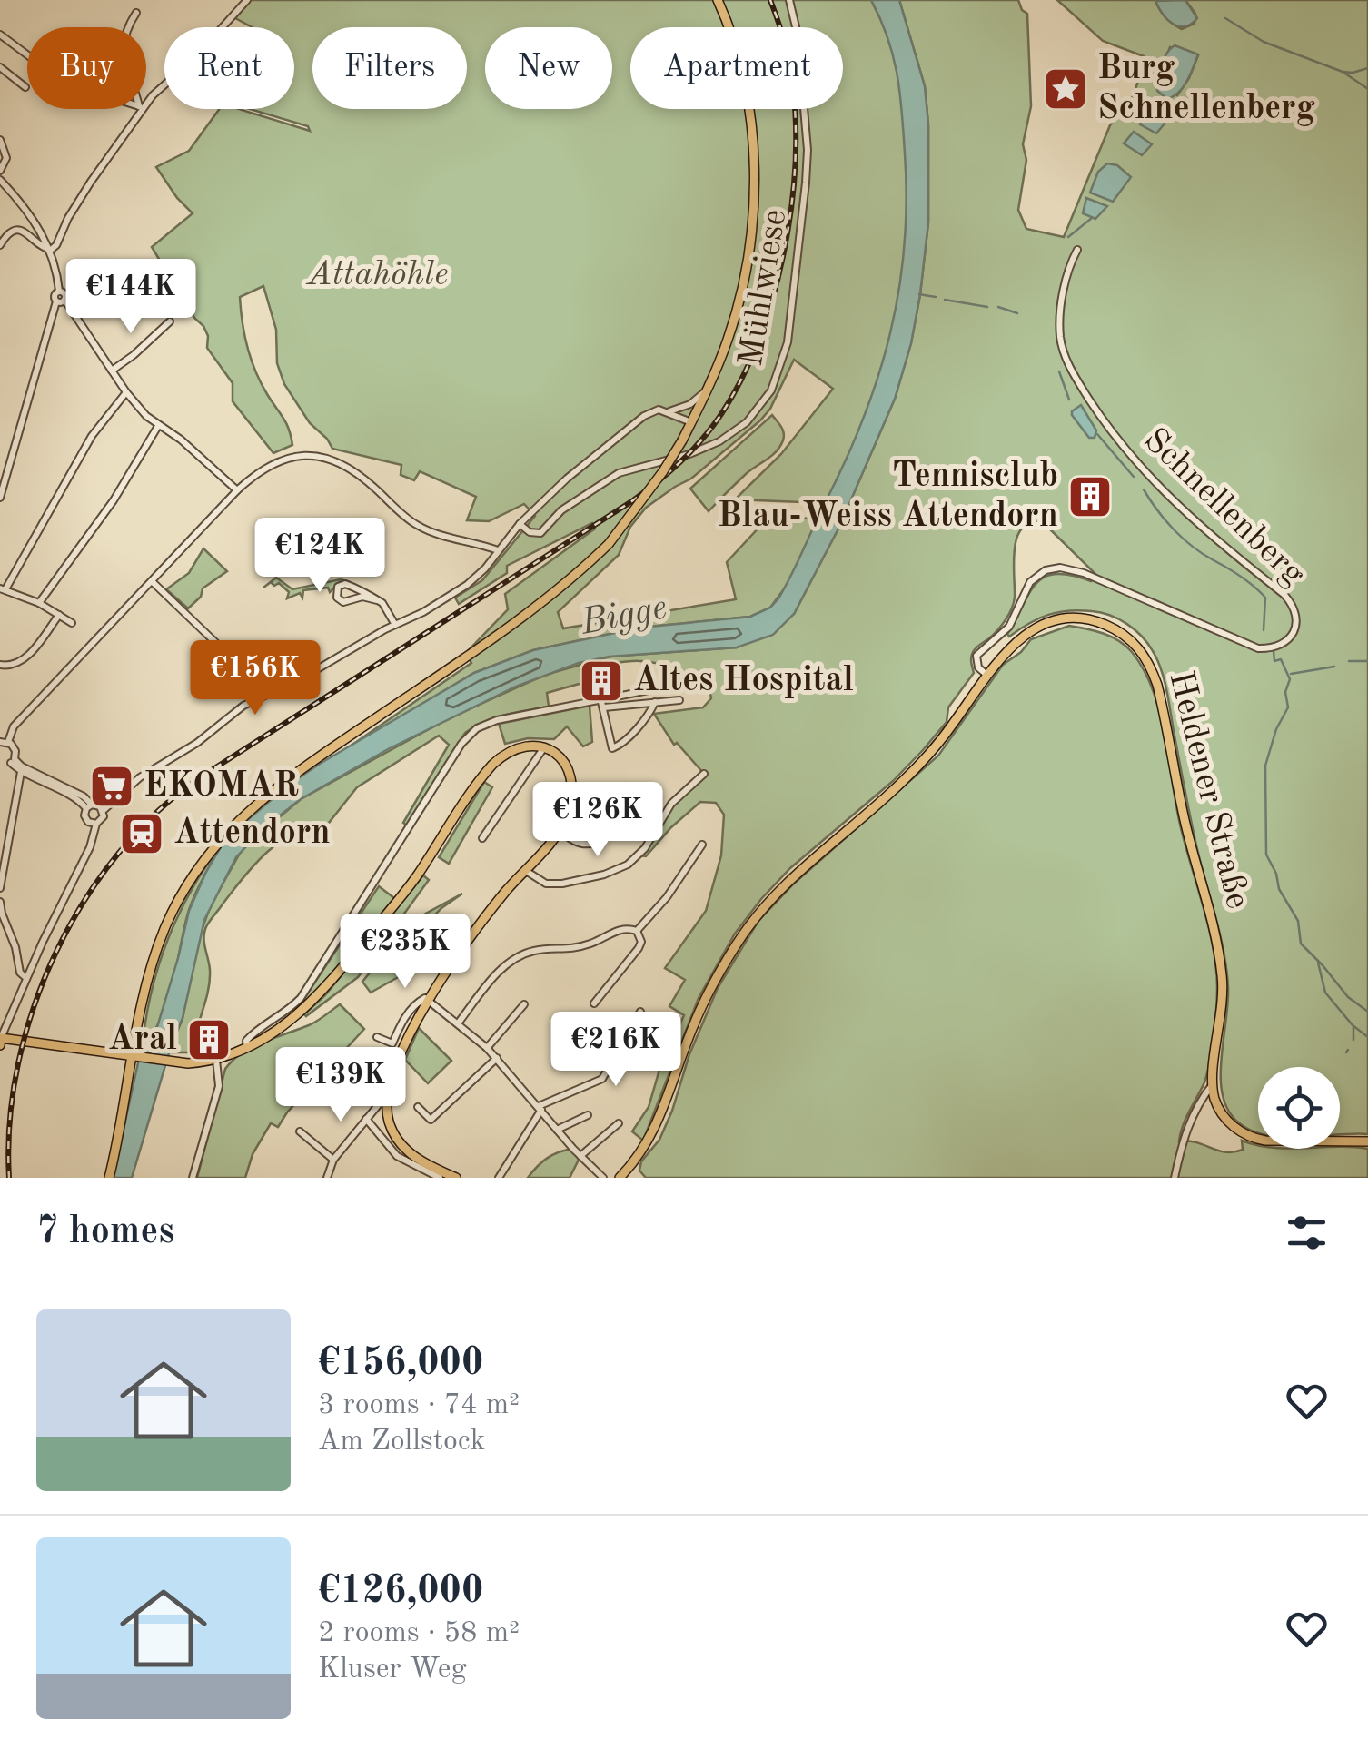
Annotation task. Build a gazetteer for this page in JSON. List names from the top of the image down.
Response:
{
  "streets": {
    "main road": ["Heldener Straße"],
    "street": ["Mühlwiese", "Schnellenberg"]
  },
  "crossings": [
    ["Schnellenberg", "Heldener Straße"]
  ],
  "water": ["Bigge"],
  "parks": ["Attahöhle"],
  "places": {
    "place": ["Burg Schnellenberg"],
    "building": ["Tennisclub Blau-Weiss Attendorn", "Altes Hospital", "Aral"],
    "supermarket": ["EKOMAR"],
    "station": ["Attendorn"]
  },
  "page": {
    "chip": [
      "Buy",
      "Rent",
      "Filters",
      "New",
      "Apartment"
    ],
    "price": [
      "€144K",
      "€124K",
      "€156K",
      "€126K",
      "€235K",
      "€216K",
      "€139K"
    ],
    "heading": "7 homes",
    "list": [
      {
        "name": "€156,000",
        "note": "3 rooms · 74 m² · Am Zollstock"
      },
      {
        "name": "€126,000",
        "note": "2 rooms · 58 m² · Kluser Weg"
      }
    ]
  }
}
